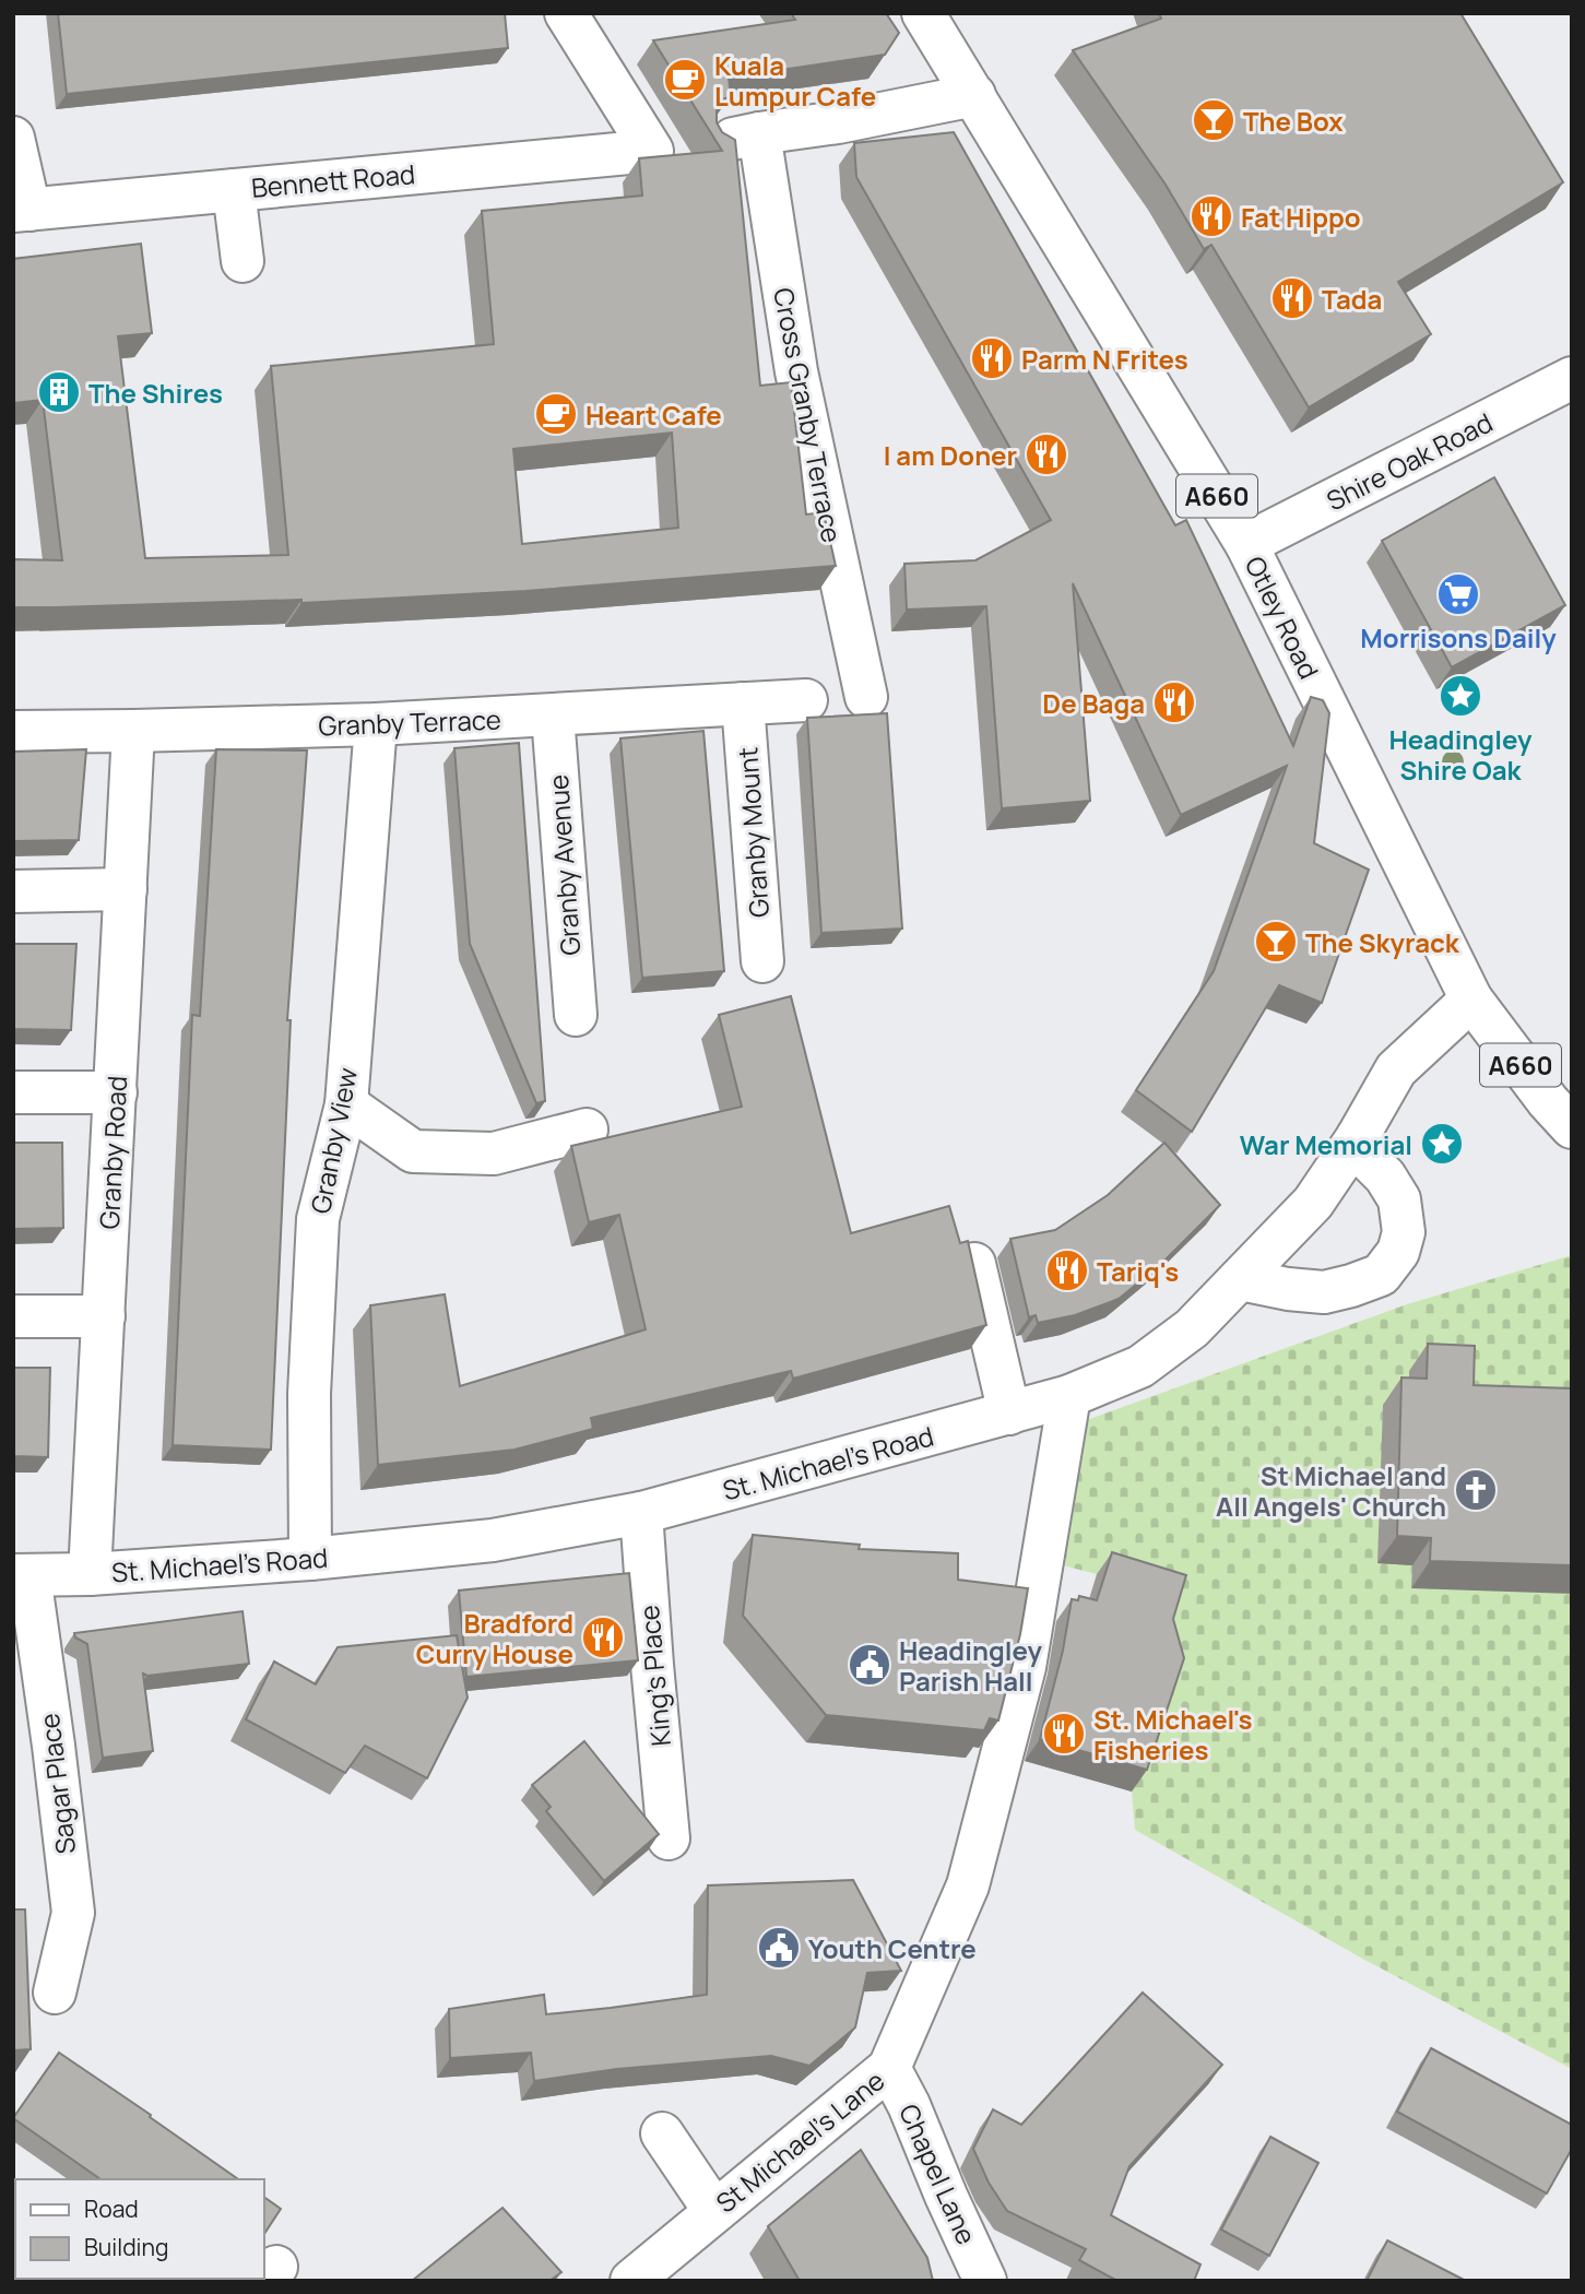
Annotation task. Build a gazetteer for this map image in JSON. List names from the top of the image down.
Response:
{
  "streets": {
    "main road": [
      "Bennett Road",
      "Cross Granby Terrace",
      "Shire Oak Road",
      "A660",
      "Otley Road",
      "Granby Terrace",
      "Granby Mount",
      "Granby Avenue",
      "Granby View",
      "Granby Road",
      "St. Michael's Road",
      "King's Place",
      "Sagar Place",
      "St Michael's Lane",
      "Chapel Lane"
    ]
  },
  "crossings": [
    ["Cross Granby Terrace", "Otley Road"],
    ["Cross Granby Terrace", "Granby Terrace"],
    ["Shire Oak Road", "Otley Road"],
    ["A660", "Otley Road"],
    ["A660", "St. Michael's Road"],
    ["Otley Road", "St. Michael's Road"],
    ["Granby Terrace", "Granby Mount"],
    ["Granby Terrace", "Granby Avenue"],
    ["Granby Terrace", "Granby View"],
    ["Granby Terrace", "Granby Road"],
    ["Granby View", "St. Michael's Road"],
    ["Granby Road", "St. Michael's Road"],
    ["St. Michael's Road", "King's Place"],
    ["St. Michael's Road", "Sagar Place"],
    ["St. Michael's Road", "St Michael's Lane"],
    ["St Michael's Lane", "Chapel Lane"]
  ],
  "places": {
    "cafe": ["Kuala Lumpur Cafe", "Heart Cafe"],
    "bar": ["The Box", "The Skyrack"],
    "restaurant": [
      "Fat Hippo",
      "Tada",
      "Parm N Frites",
      "I am Doner",
      "De Baga",
      "Tariq's",
      "Bradford Curry House",
      "St. Michael's Fisheries"
    ],
    "building": ["The Shires"],
    "supermarket": ["Morrisons Daily"],
    "place": ["Headingley Shire Oak", "War Memorial"],
    "church": ["St Michael and All Angels' Church"],
    "public building": ["Headingley Parish Hall", "Youth Centre"]
  },
  "legend": ["Road", "Building"]
}
